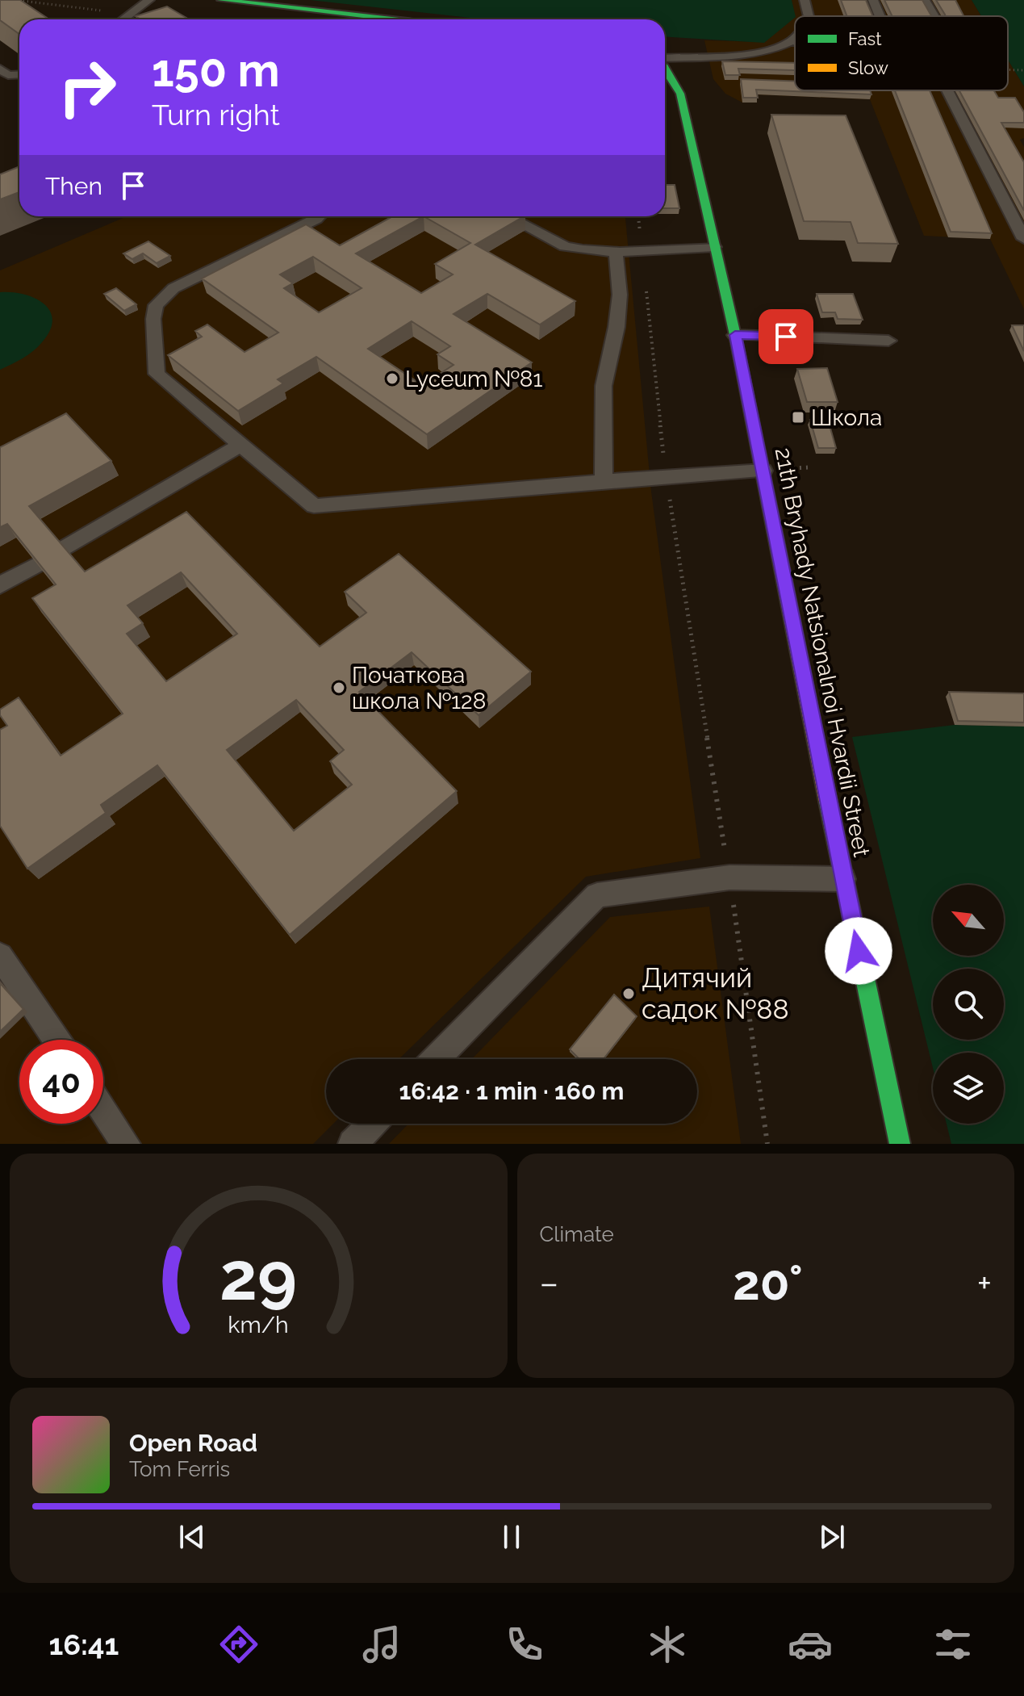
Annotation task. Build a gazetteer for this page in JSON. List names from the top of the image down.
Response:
{
  "streets": {
    "street": ["21th Bryhady Natsionalnoi Hvardii Street"]
  },
  "places": {
    "other": ["Lyceum №81", "Початкова школа №128", "Дитячий садок №88"],
    "transit": ["Школа"]
  },
  "legend": ["Fast", "Slow"],
  "north": "top left",
  "page": {
    "turn": ["150 m", "Turn right"],
    "then": "Then",
    "limit": "40",
    "trip": "16:42 · 1 min · 160 m",
    "tile": "Climate",
    "heat": ["−", "20°", "+"],
    "song": ["Open Road", "Tom Ferris"],
    "tabs": "16:41",
    "gauge": ["29", "km/h"]
  }
}
